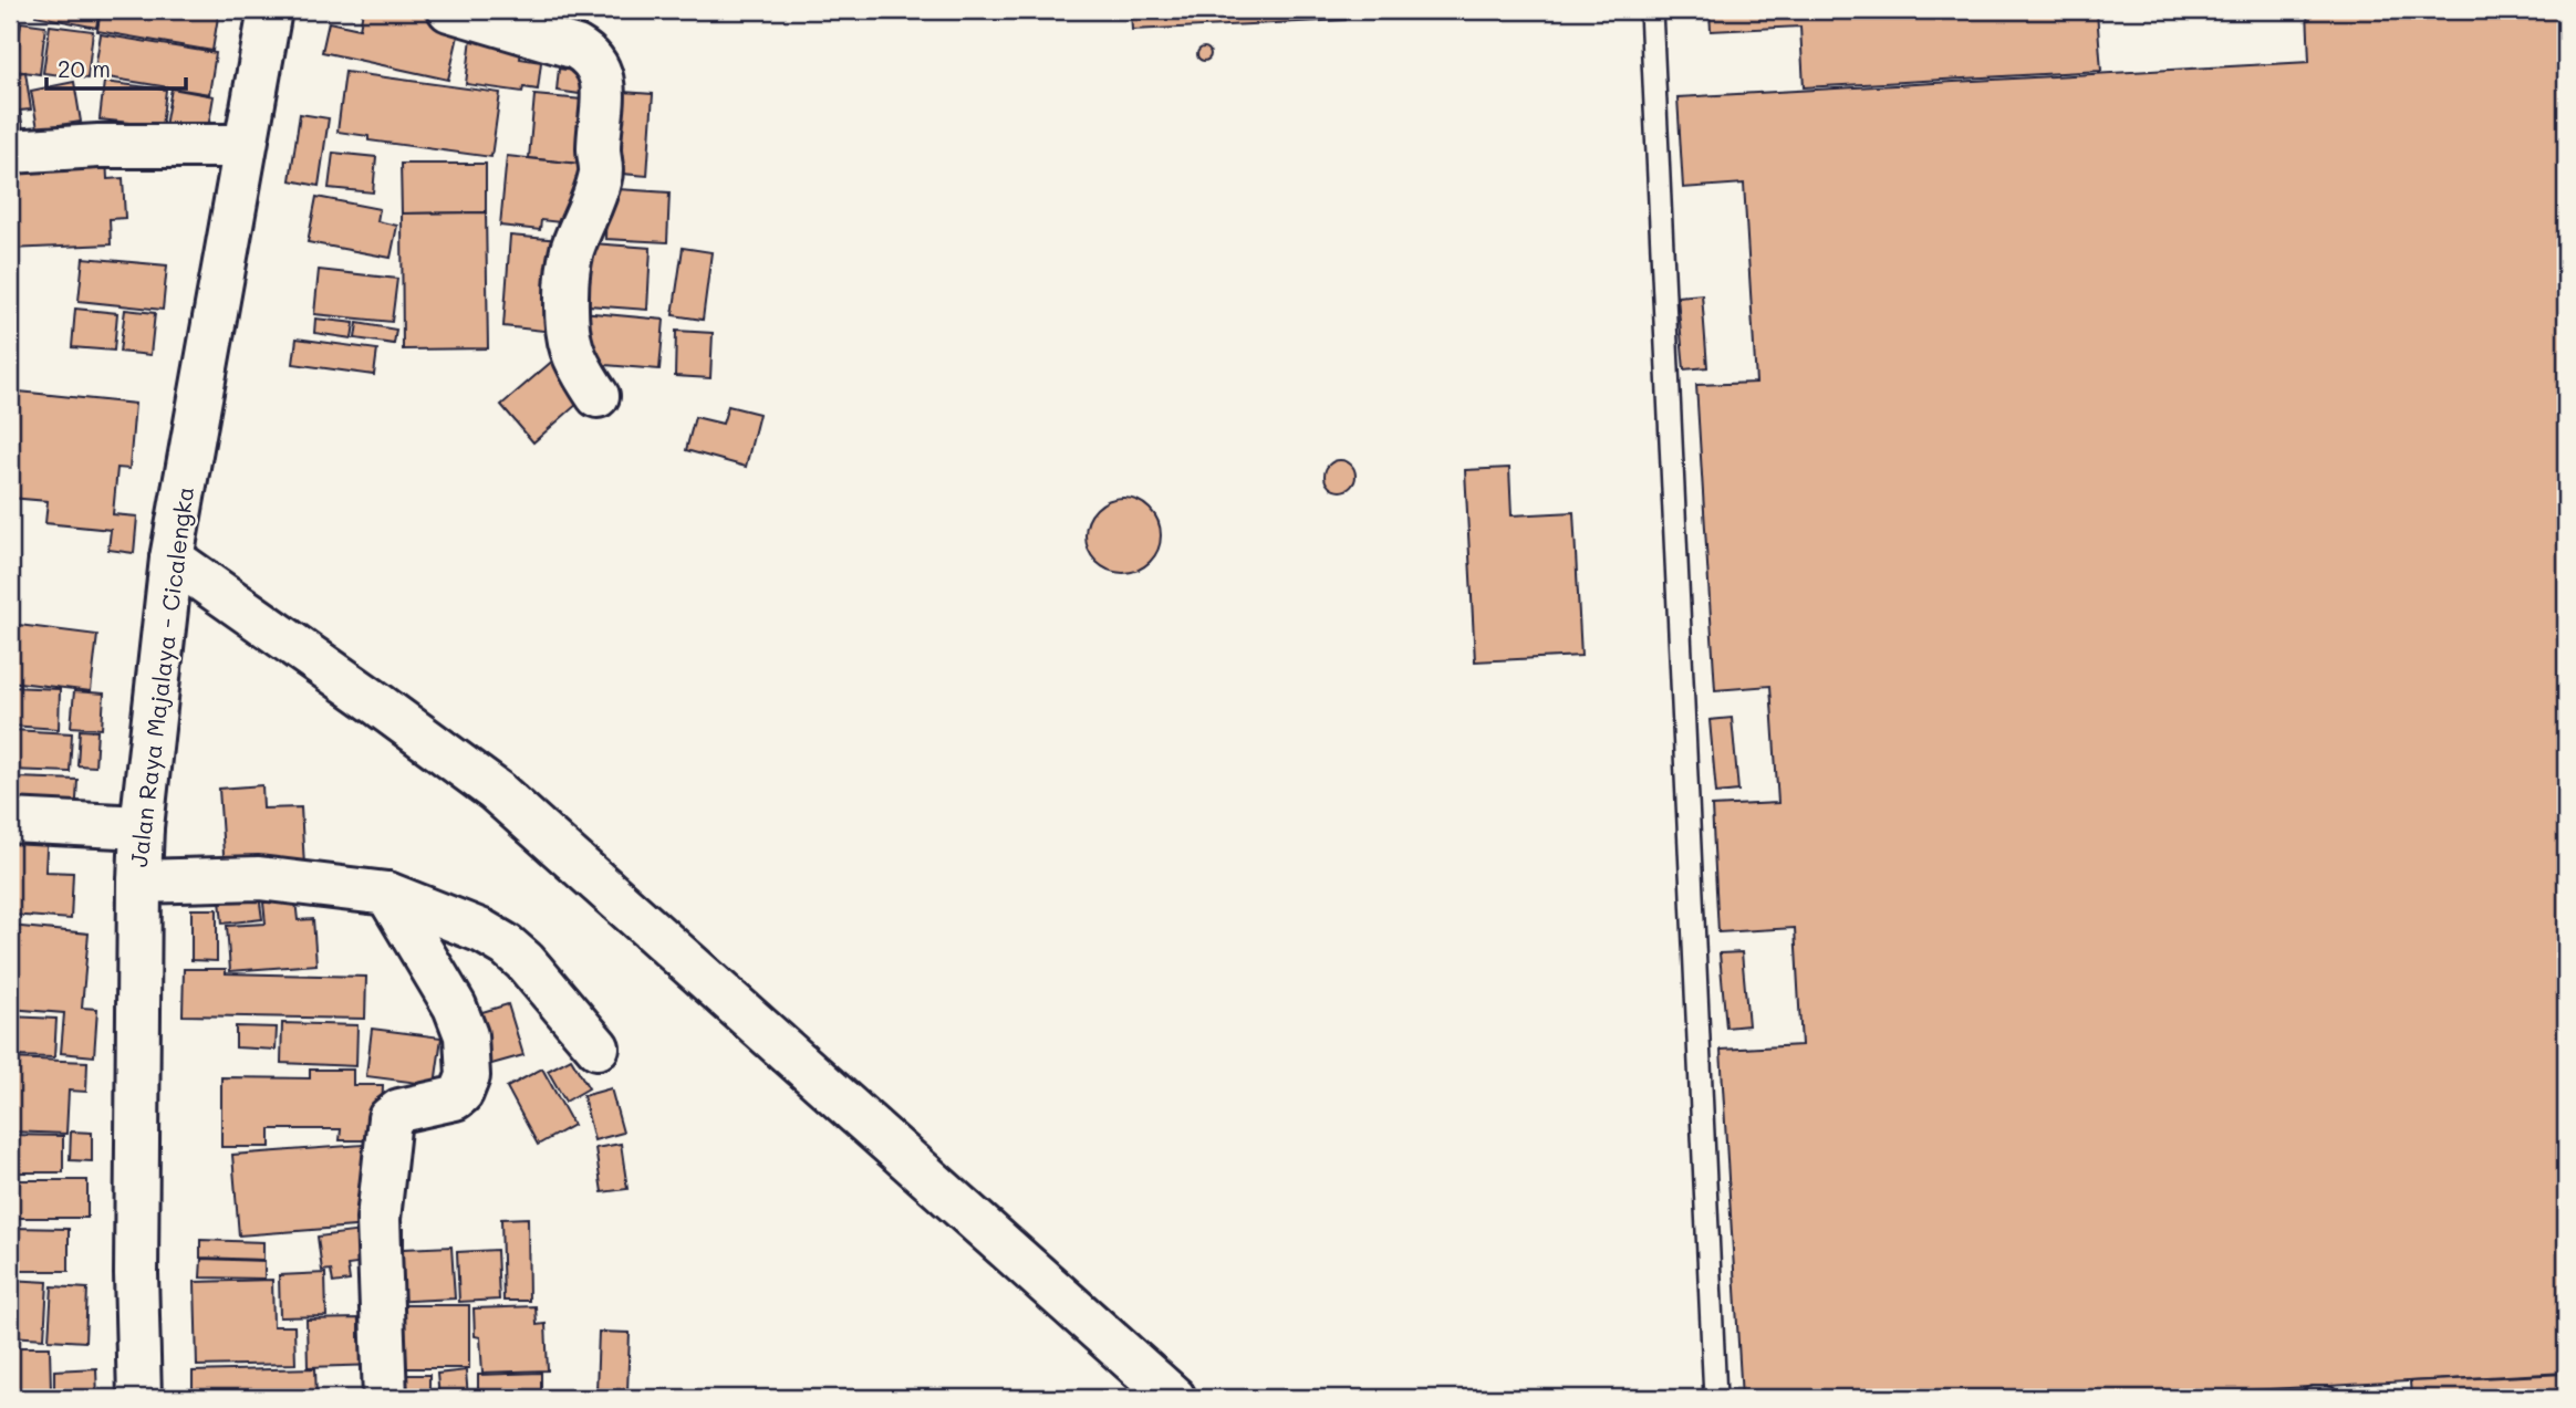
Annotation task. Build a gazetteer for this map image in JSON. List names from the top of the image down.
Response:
{
  "streets": {
    "street": ["Jalan Raya Majalaya - Cicalengka"]
  },
  "scale_bar": "20 m"
}
